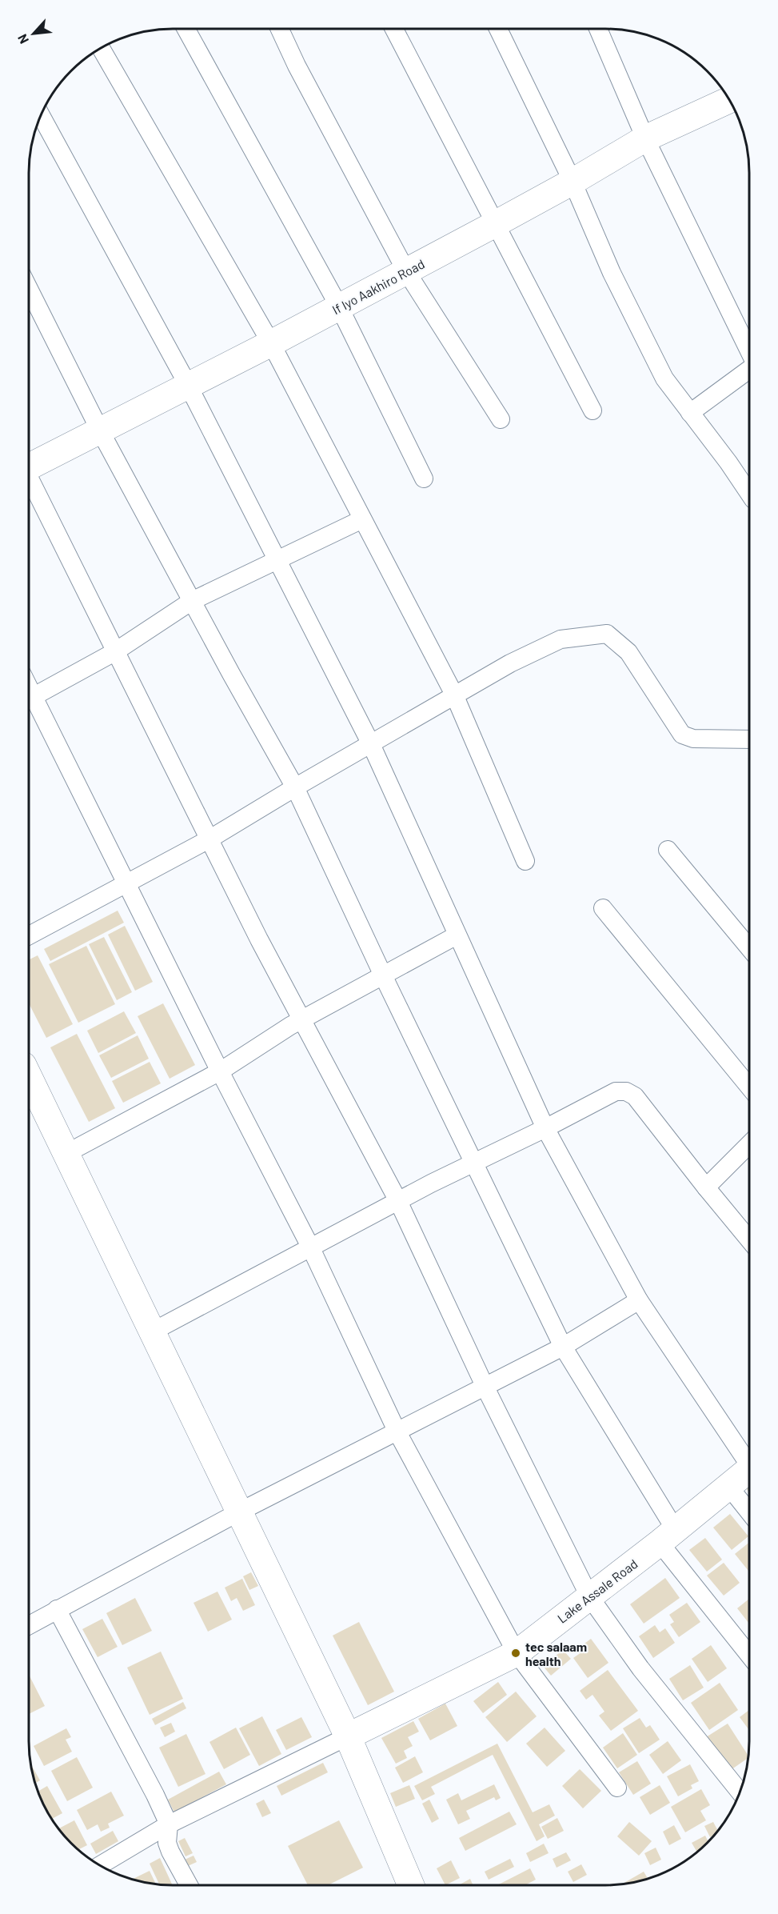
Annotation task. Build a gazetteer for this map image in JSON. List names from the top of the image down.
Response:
{
  "streets": {
    "street": ["If Iyo Aakhiro Road", "Lake Assale Road"]
  },
  "places": ["tec salaam health"],
  "north": "bottom left"
}
